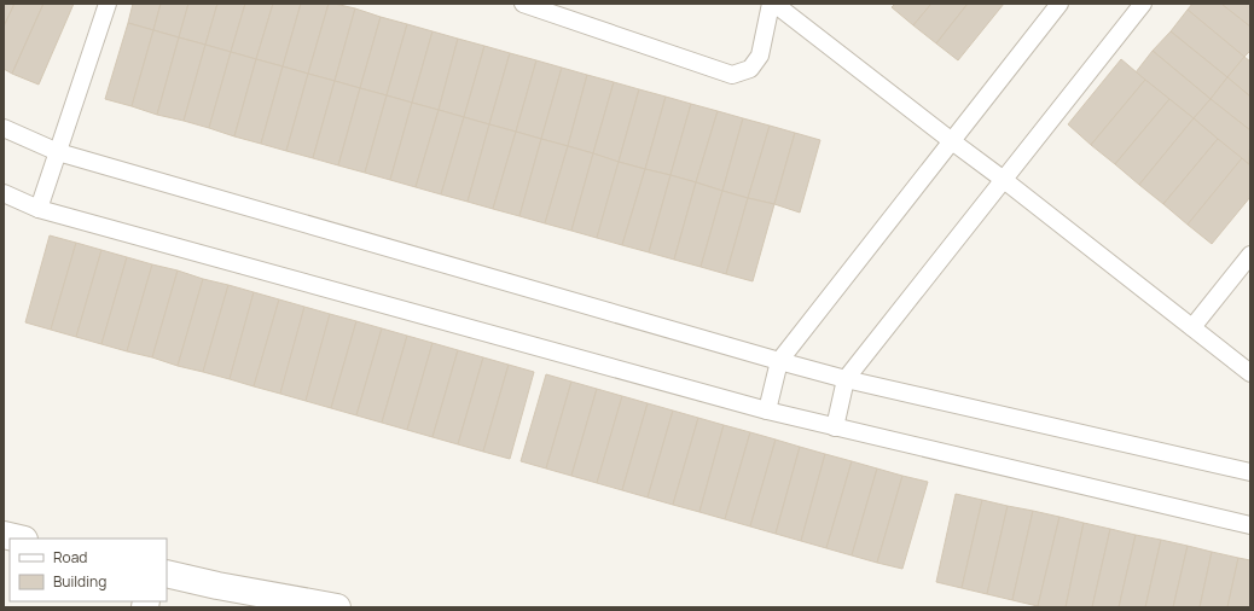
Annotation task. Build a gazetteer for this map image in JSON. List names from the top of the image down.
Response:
{
  "legend": ["Road", "Building"]
}
